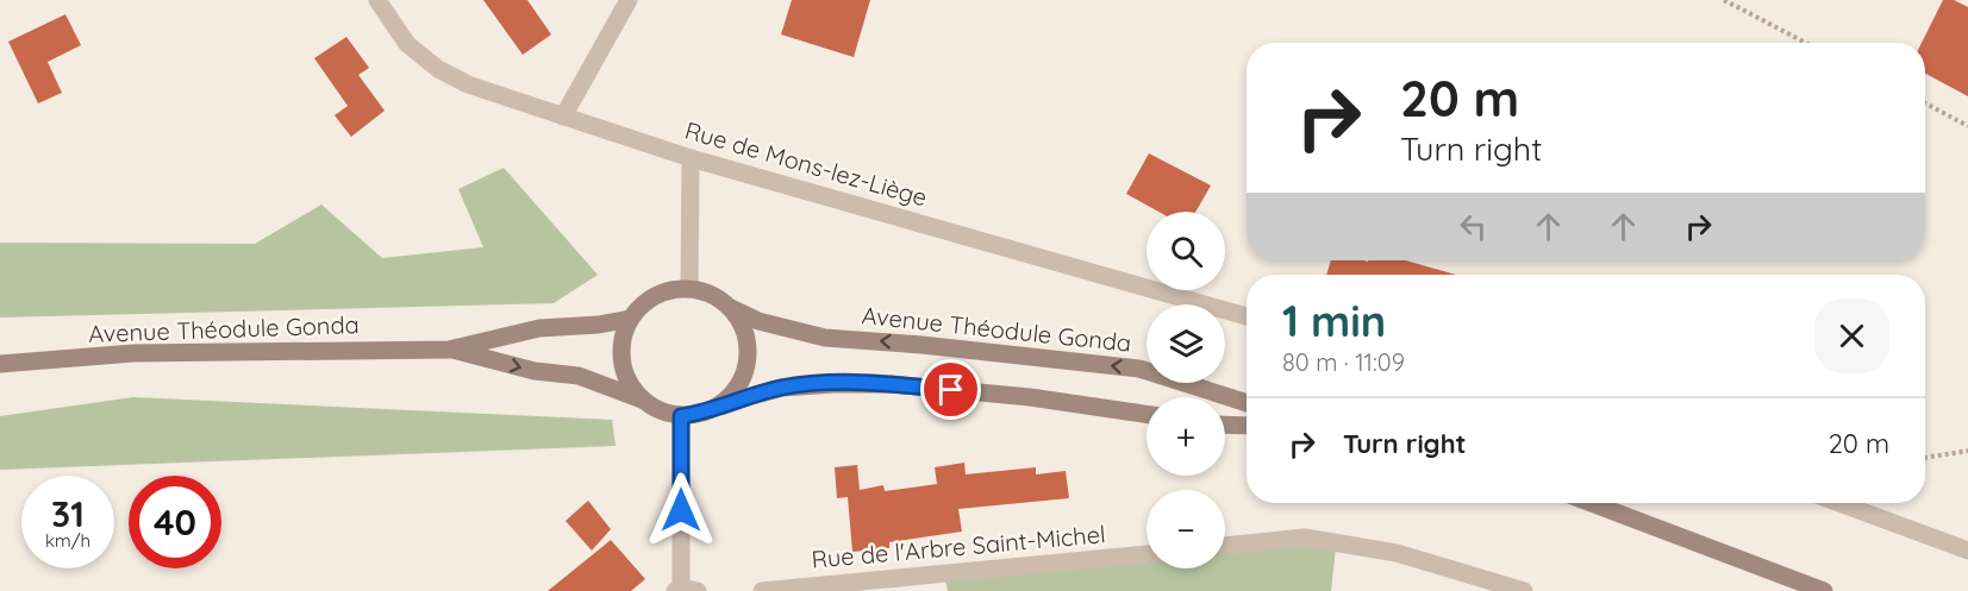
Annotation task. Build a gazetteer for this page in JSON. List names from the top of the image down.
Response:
{
  "streets": {
    "main road": ["Avenue Théodule Gonda"],
    "street": ["Rue de Mons-lez-Liège", "Rue de l'Arbre Saint-Michel"]
  },
  "page": {
    "turn": ["20 m", "Turn right"],
    "map_buttons": ["+", "−"],
    "heading": ["1 min", "80 m · 11:09"],
    "list": [
      {
        "name": "Turn right",
        "value": "20 m"
      }
    ],
    "speed": "31 km/h",
    "limit": "40"
  }
}
